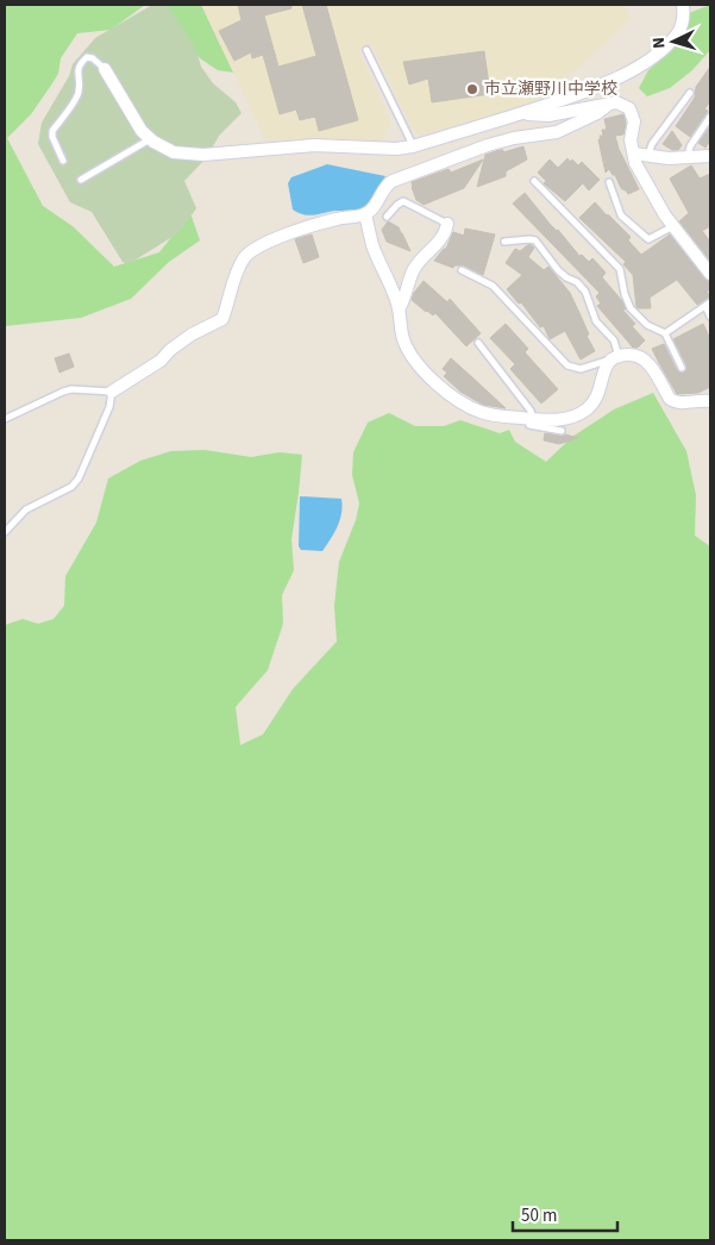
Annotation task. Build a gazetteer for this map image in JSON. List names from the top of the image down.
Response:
{
  "places": ["市立瀬野川中学校"],
  "scale_bar": "50 m",
  "north": "left"
}
